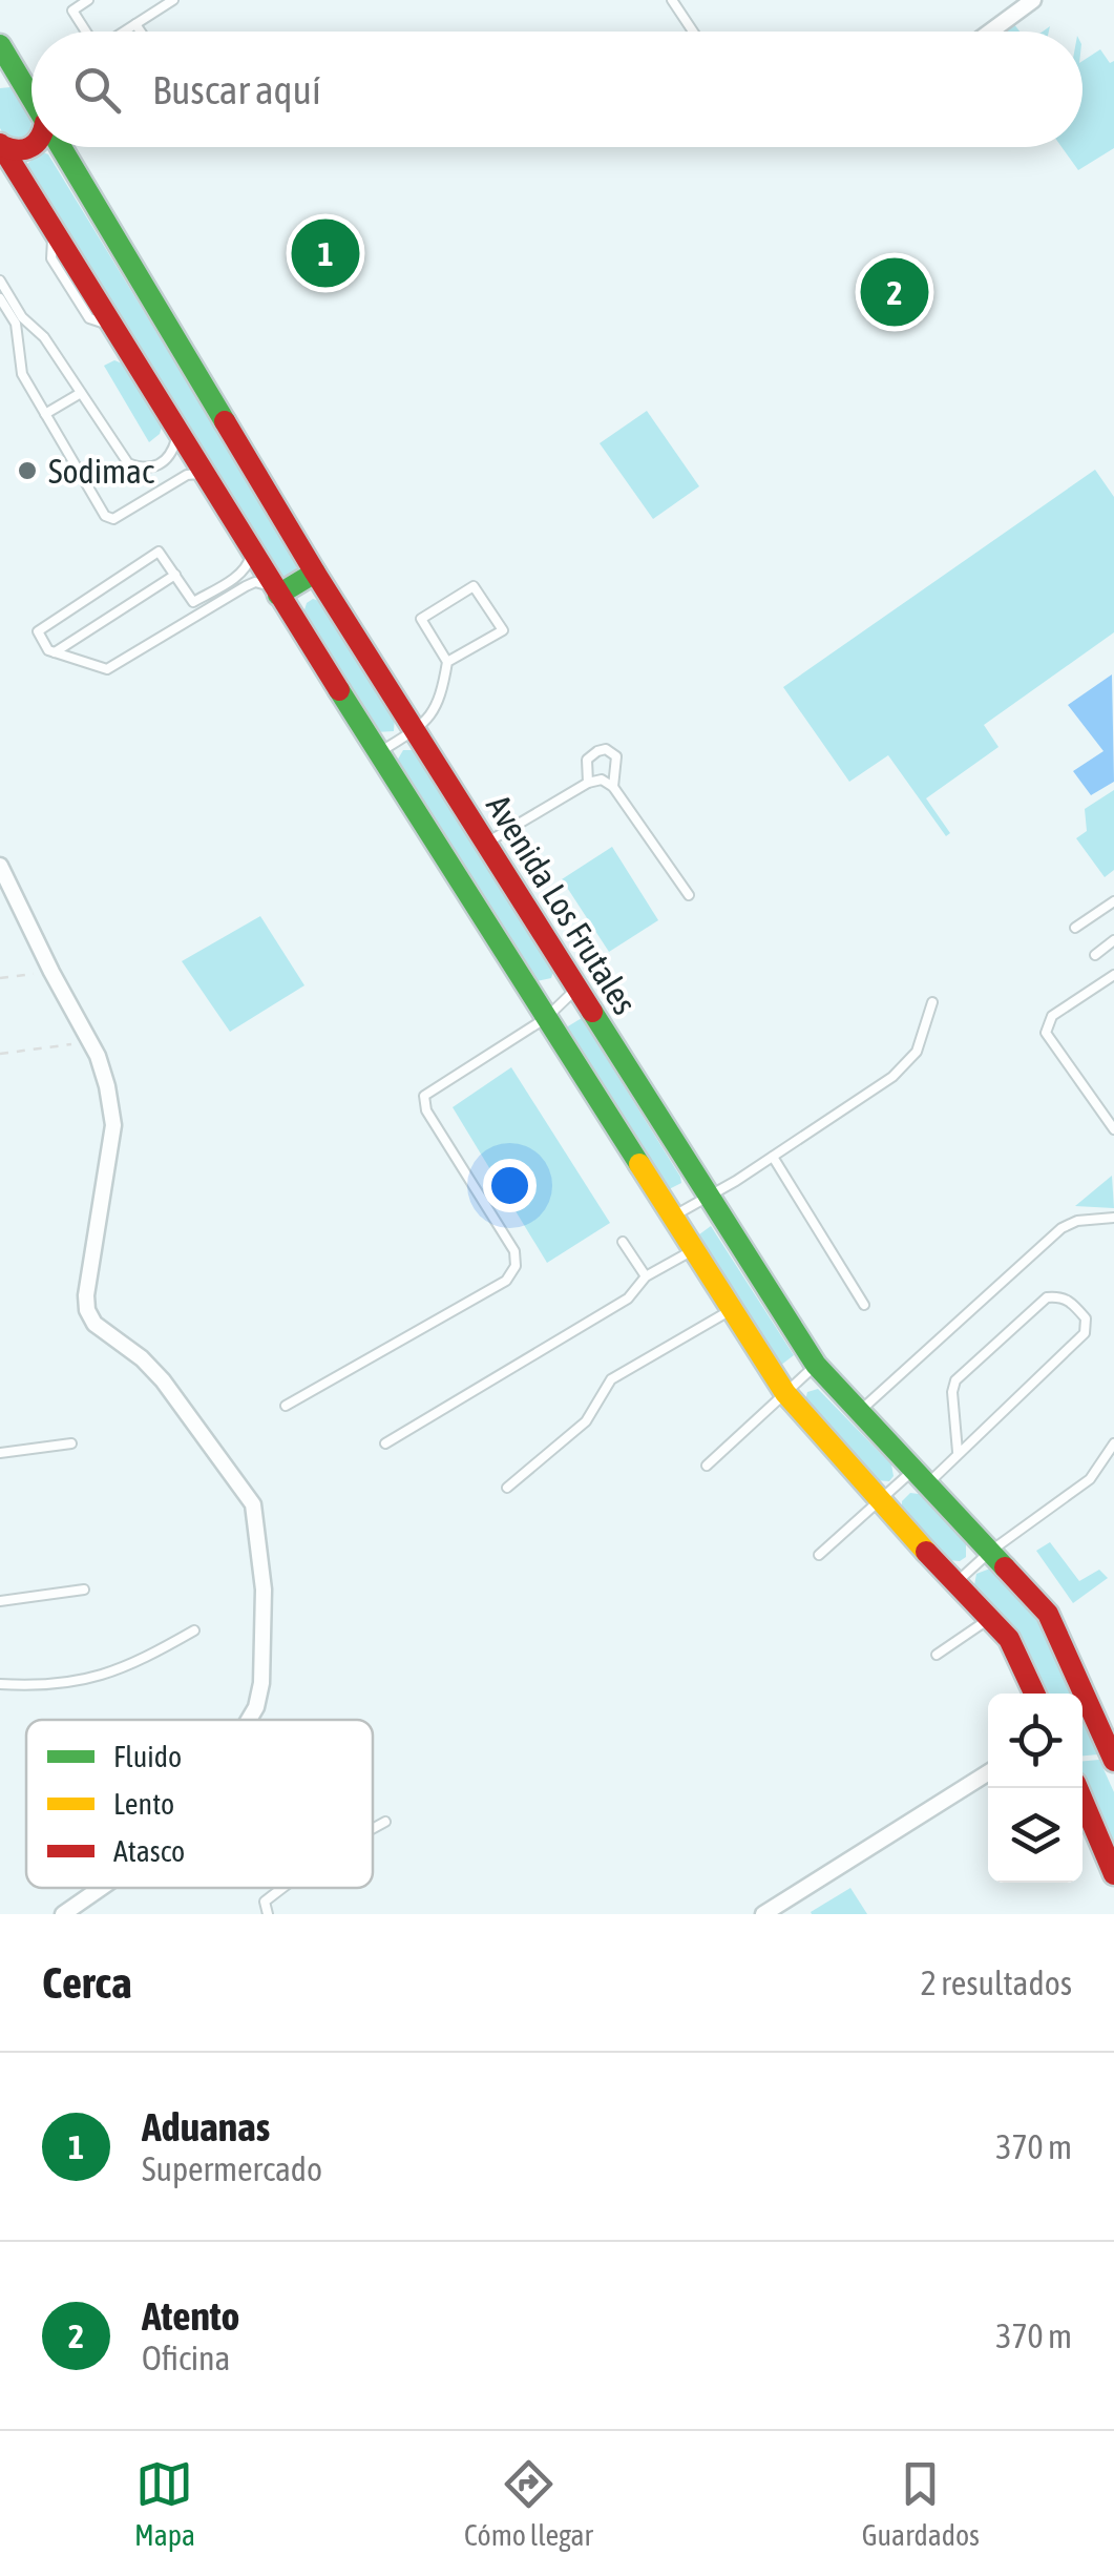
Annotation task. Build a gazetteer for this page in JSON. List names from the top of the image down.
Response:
{
  "streets": {
    "main road": ["Avenida Los Frutales"]
  },
  "places": ["Sodimac"],
  "legend": ["Fluido", "Lento", "Atasco"],
  "page": {
    "search": "Buscar aquí",
    "pins": ["1", "2"],
    "heading": ["Cerca", "2 resultados"],
    "list": [
      {
        "mark": "1",
        "name": "Aduanas",
        "note": "Supermercado",
        "value": "370 m"
      },
      {
        "mark": "2",
        "name": "Atento",
        "note": "Oficina",
        "value": "370 m"
      }
    ],
    "nav": ["Mapa", "Cómo llegar", "Guardados"]
  }
}
